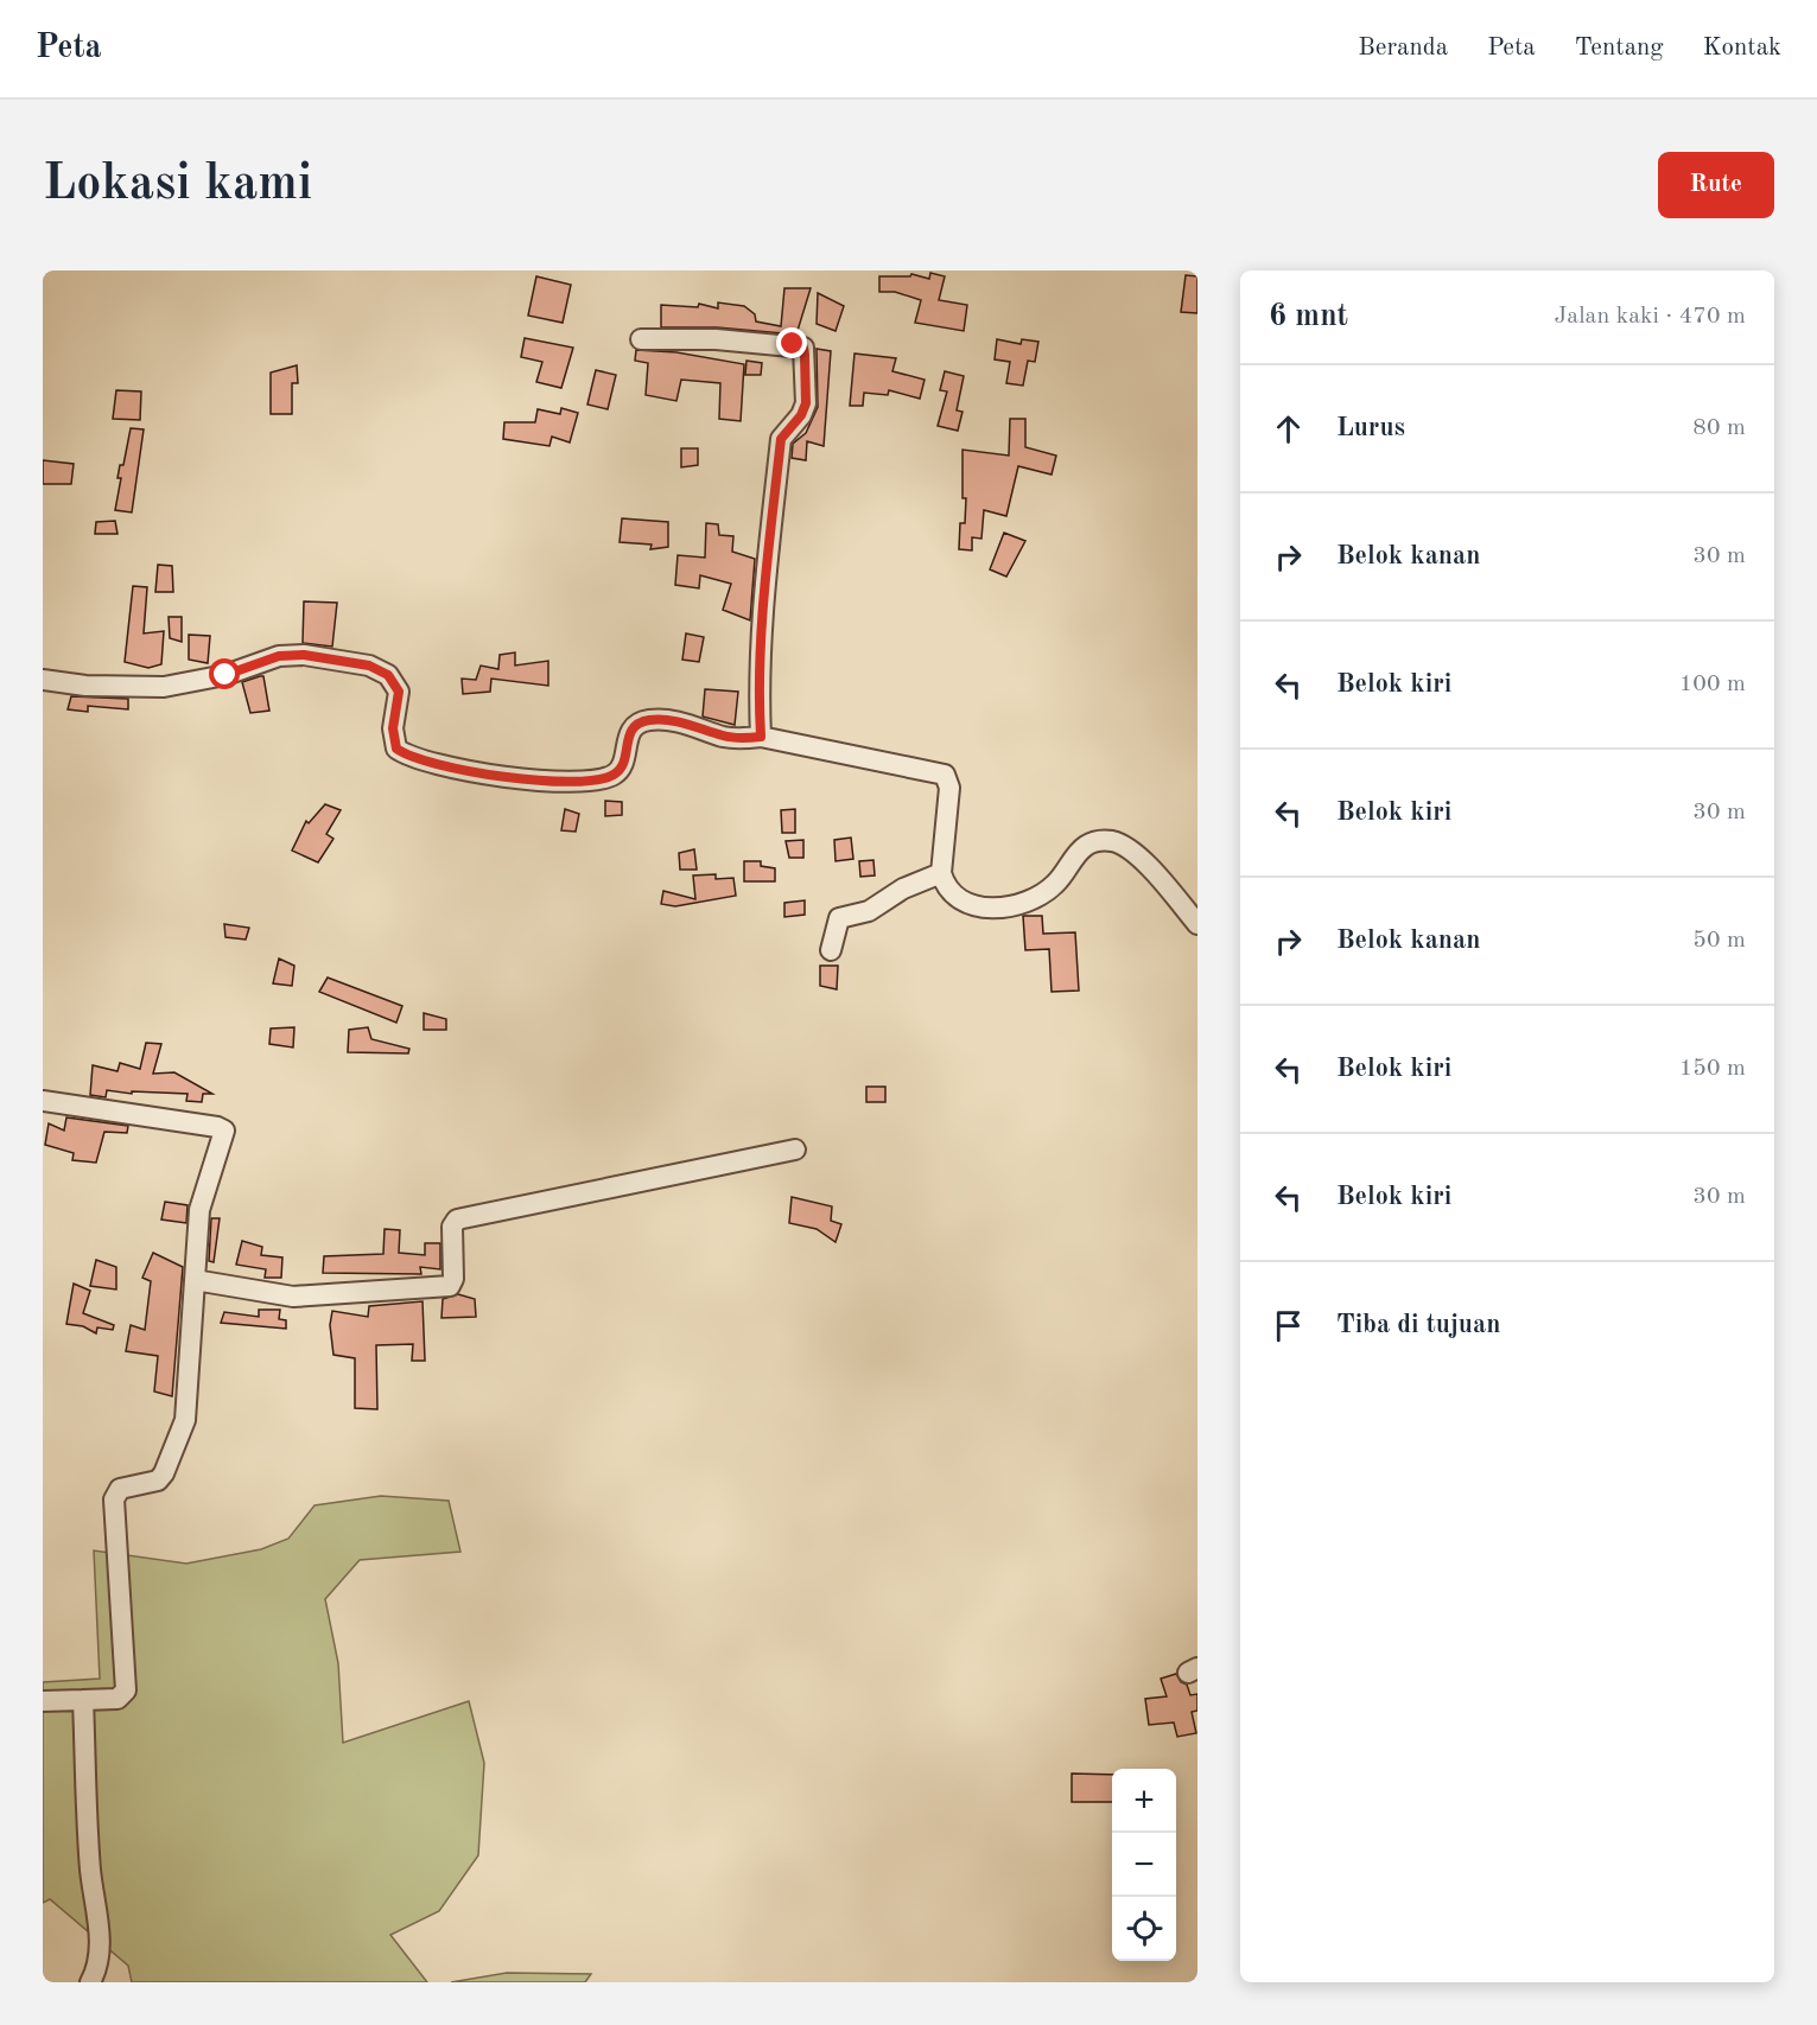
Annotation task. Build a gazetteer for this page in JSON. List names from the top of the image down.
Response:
{
  "page": {
    "header": "Peta",
    "nav": [
      "Beranda",
      "Peta",
      "Tentang",
      "Kontak"
    ],
    "buttons": "Rute",
    "title": "Lokasi kami",
    "heading": ["6 mnt", "Jalan kaki · 470 m"],
    "list": [
      ["Lurus", "80 m"],
      ["Belok kanan", "30 m"],
      ["Belok kiri", "100 m"],
      ["Belok kiri", "30 m"],
      ["Belok kanan", "50 m"],
      ["Belok kiri", "150 m"],
      ["Belok kiri", "30 m"],
      "Tiba di tujuan"
    ],
    "map_buttons": ["+", "−"]
  }
}
